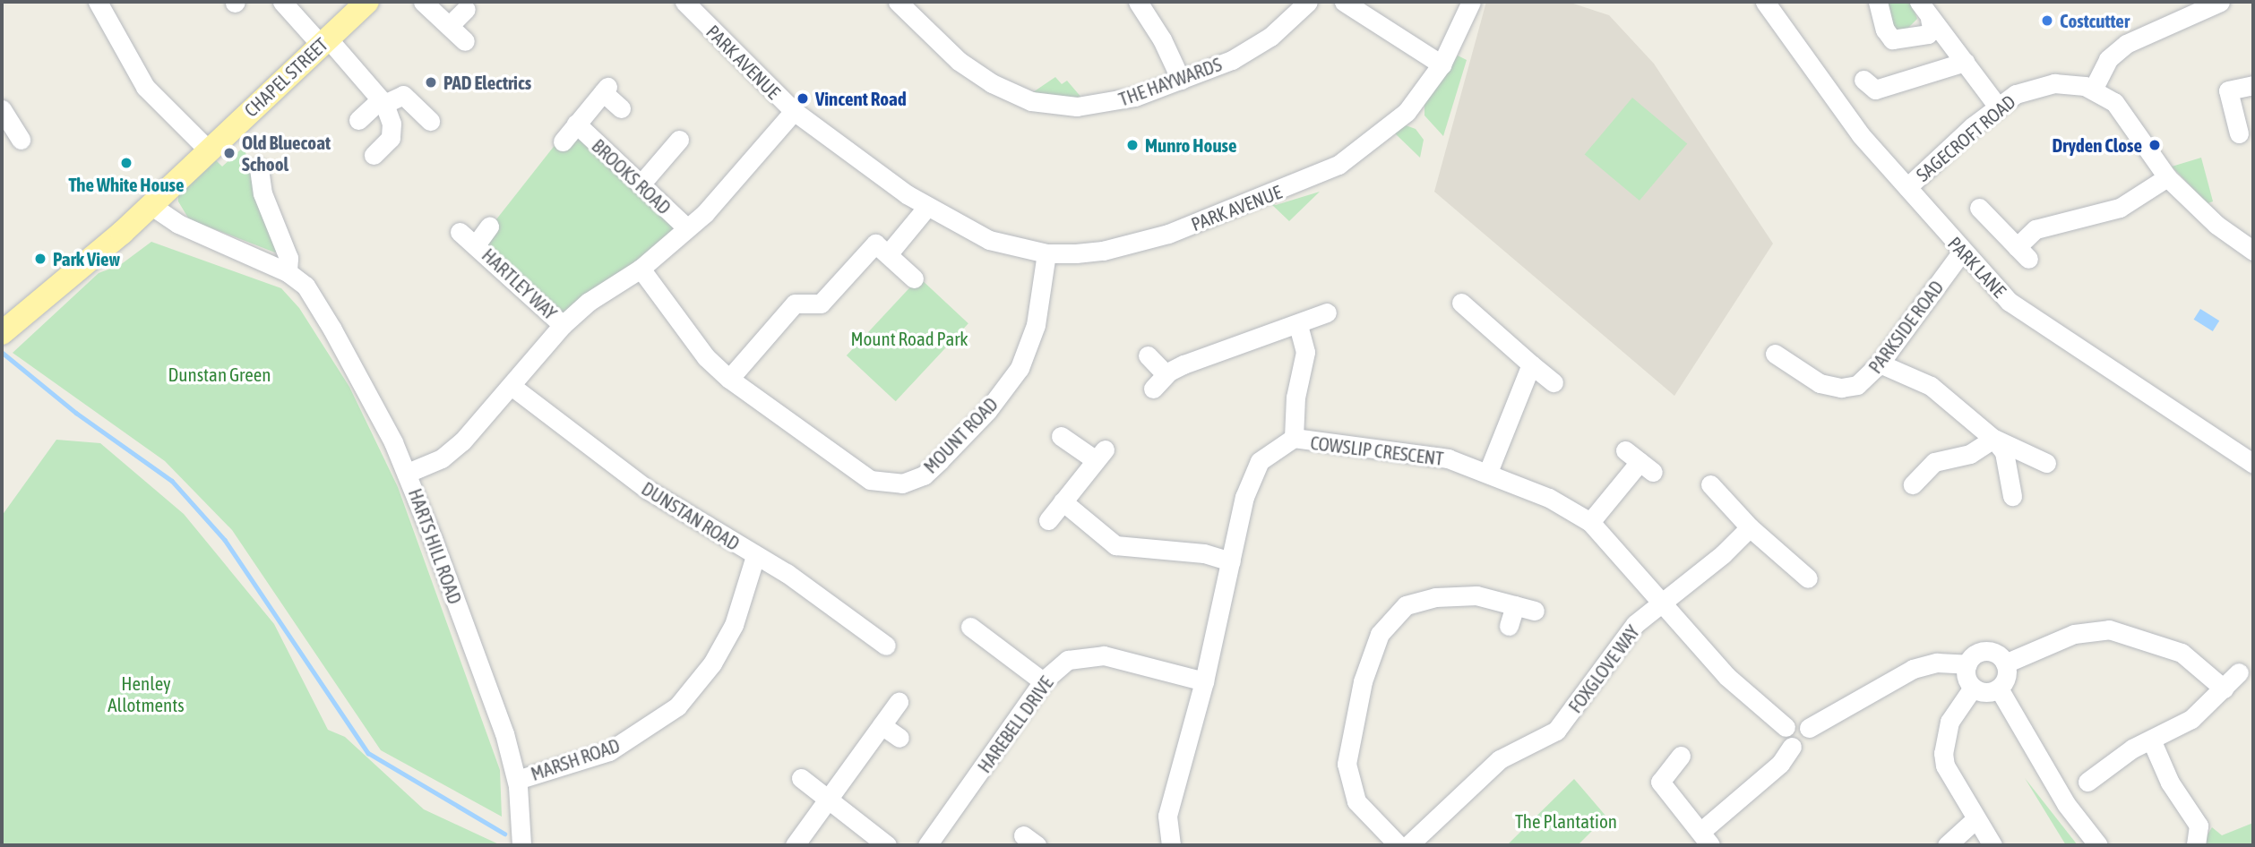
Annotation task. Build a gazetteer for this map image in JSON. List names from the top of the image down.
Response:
{
  "streets": {
    "main road": ["CHAPEL STREET"],
    "street": [
      "PARK AVENUE",
      "THE HAYWARDS",
      "SAGECROFT ROAD",
      "BROOKS ROAD",
      "PARK LANE",
      "HARTLEY WAY",
      "PARKSIDE ROAD",
      "MOUNT ROAD",
      "COWSLIP CRESCENT",
      "DUNSTAN ROAD",
      "HARTS HILL ROAD",
      "FOXGLOVE WAY",
      "HAREBELL DRIVE",
      "MARSH ROAD"
    ]
  },
  "crossings": [
    ["PARK AVENUE", "MOUNT ROAD"],
    ["CHAPEL STREET", "HARTS HILL ROAD"],
    ["SAGECROFT ROAD", "PARK LANE"],
    ["PARK LANE", "PARKSIDE ROAD"],
    ["COWSLIP CRESCENT", "FOXGLOVE WAY"],
    ["COWSLIP CRESCENT", "HAREBELL DRIVE"],
    ["DUNSTAN ROAD", "MARSH ROAD"],
    ["HARTS HILL ROAD", "MARSH ROAD"]
  ],
  "parks": [
    "Mount Road Park",
    "Dunstan Green",
    "Henley Allotments",
    "The Plantation"
  ],
  "places": [
    "Costcutter",
    "PAD Electrics",
    "Vincent Road",
    "Munro House",
    "Dryden Close",
    "Old Bluecoat School",
    "The White House",
    "Park View"
  ]
}
